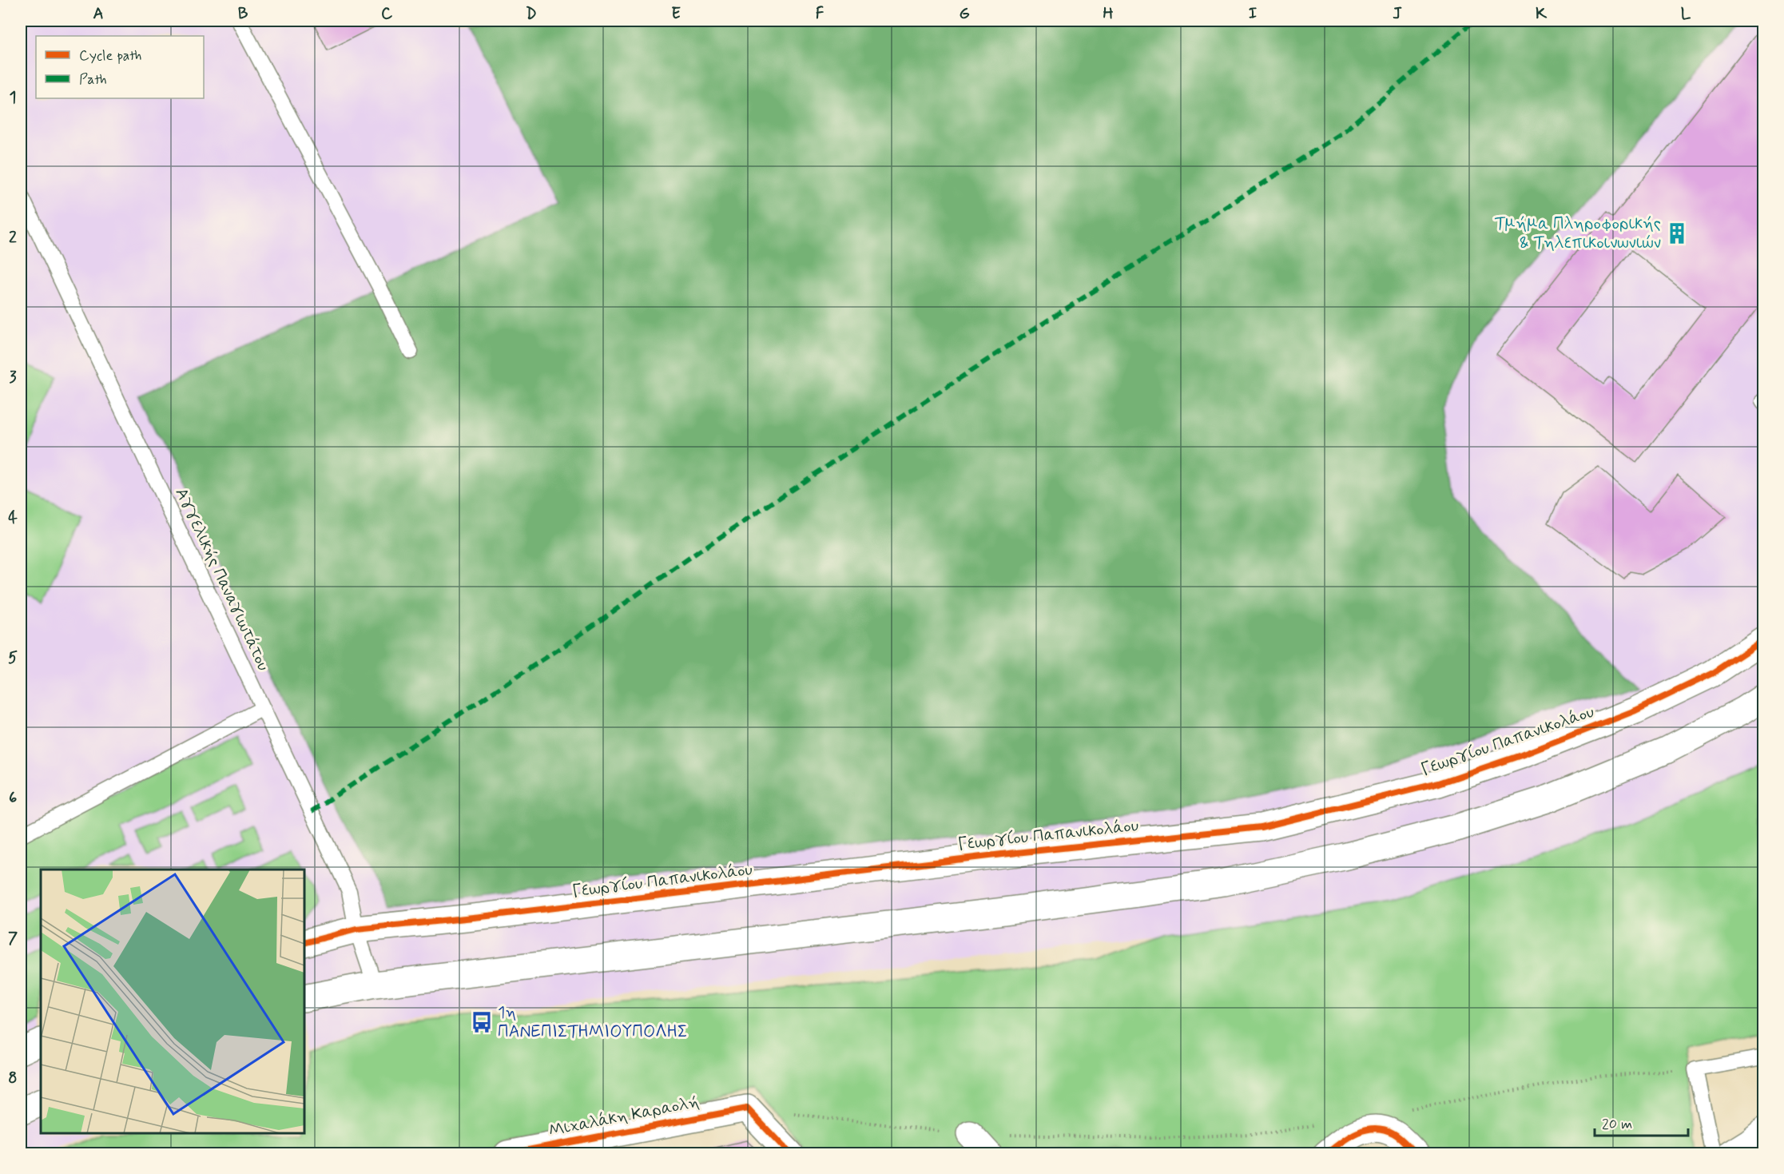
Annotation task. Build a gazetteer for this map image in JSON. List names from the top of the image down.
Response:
{
  "streets": {
    "street": ["Γεωργίου Παπανικολάου", "Μιχαλάκη Καραολή"],
    "lane": ["Αγγελικής Παναγιωτάτου"]
  },
  "crossings": [
    ["Αγγελικής Παναγιωτάτου", "Γεωργίου Παπανικολάου"]
  ],
  "places": {
    "building": ["Τμήμα Πληροφορικής & Τηλεπικοινωνιών"],
    "bus stop": ["1η ΠΑΝΕΠΙΣΤΗΜΙΟΥΠΟΛΗΣ"]
  },
  "legend": ["Cycle path", "Path"],
  "scale_bar": "20 m",
  "grid": {
    "columns": [
      "A",
      "B",
      "C",
      "D",
      "E",
      "F",
      "G",
      "H",
      "I",
      "J",
      "K",
      "L"
    ],
    "rows": [
      "1",
      "2",
      "3",
      "4",
      "5",
      "6",
      "7",
      "8"
    ]
  }
}
